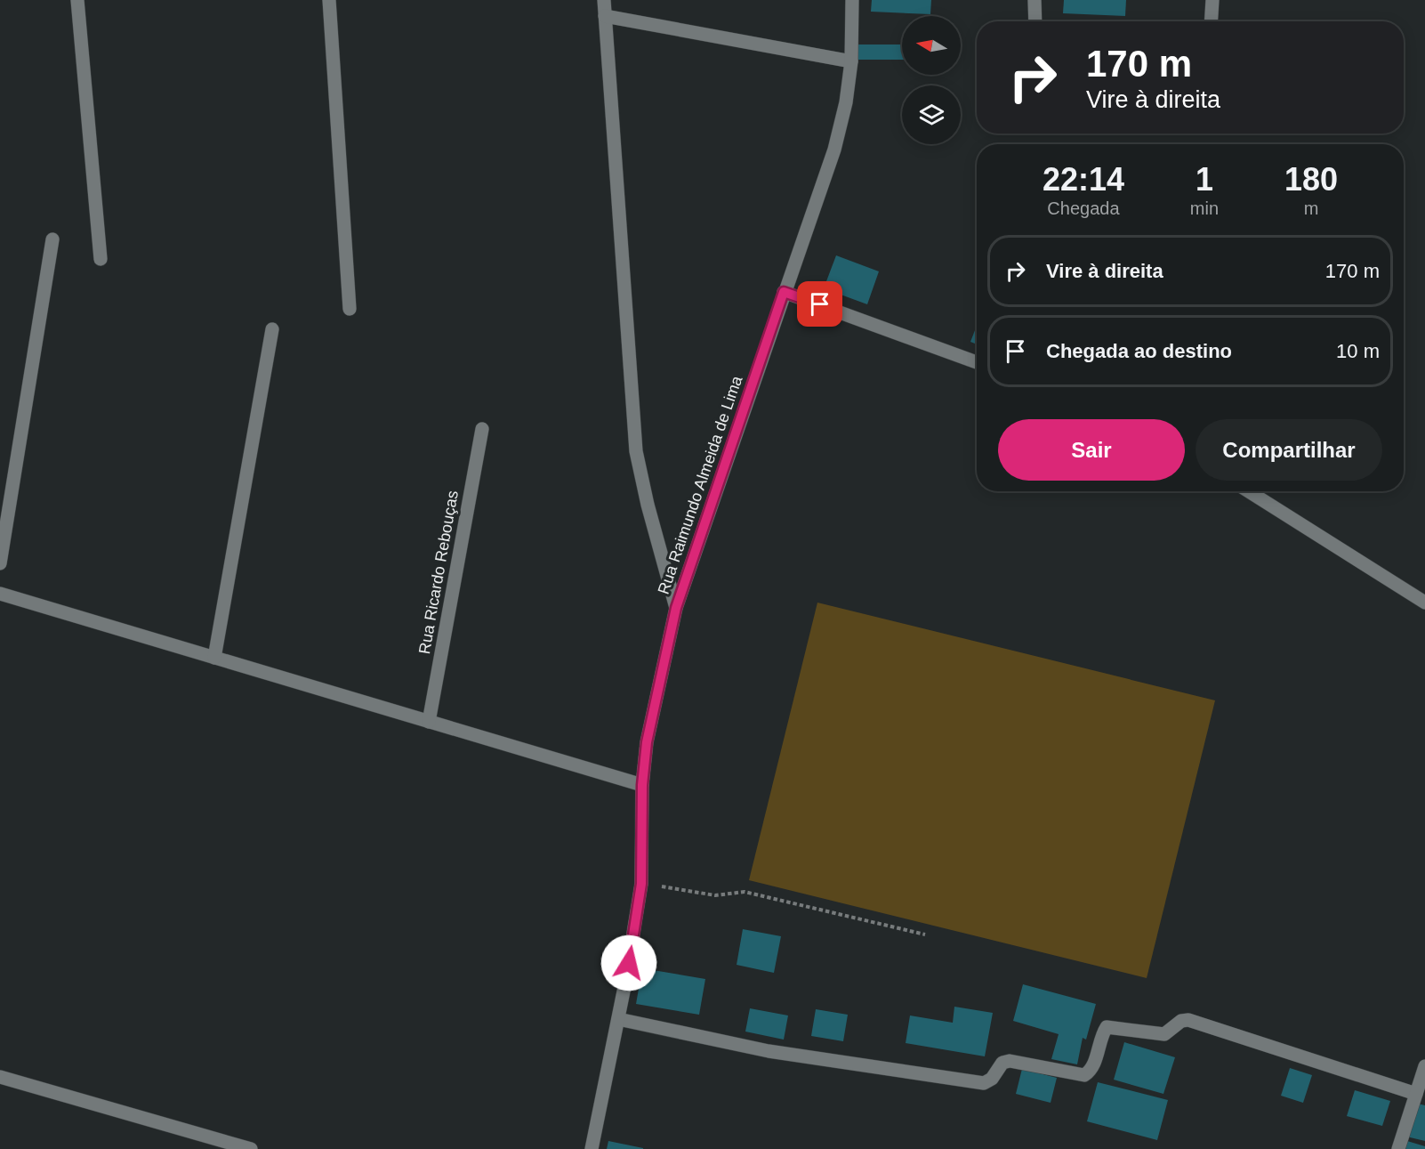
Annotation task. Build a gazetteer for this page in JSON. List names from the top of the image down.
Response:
{
  "streets": {
    "street": ["Rua Raimundo Almeida de Lima", "Rua Ricardo Rebouças"]
  },
  "north": "left",
  "page": {
    "turn": ["170 m", "Vire à direita"],
    "eta": [
      "22:14",
      "Chegada",
      "1",
      "min",
      "180",
      "m"
    ],
    "list": [
      {
        "name": "Vire à direita",
        "value": "170 m"
      },
      {
        "name": "Chegada ao destino",
        "value": "10 m"
      }
    ],
    "buttons": ["Sair", "Compartilhar"]
  }
}
